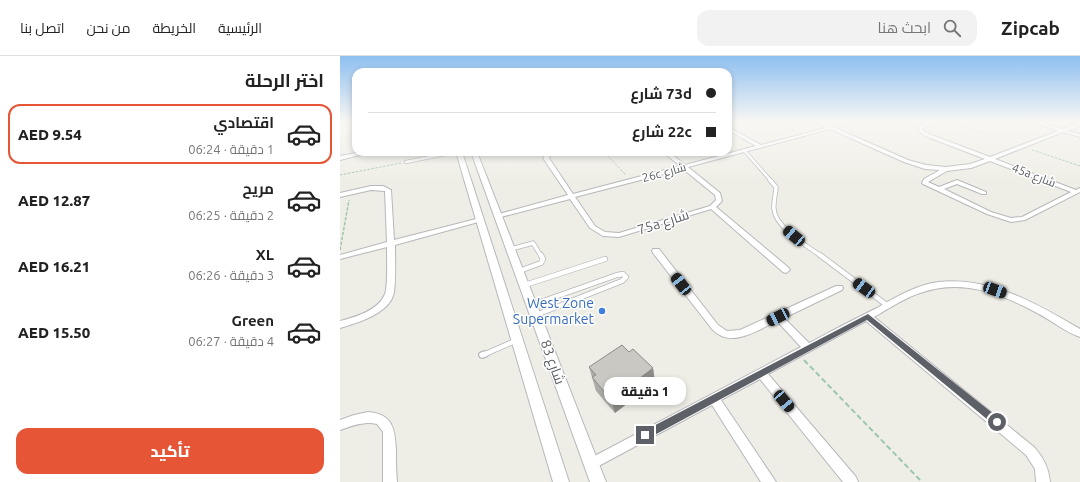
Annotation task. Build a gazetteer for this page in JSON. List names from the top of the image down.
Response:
{
  "streets": {
    "street": [
      "26c شارع",
      "45a شارع",
      "75a شارع",
      "شارع 83"
    ]
  },
  "crossings": [
    ["26c شارع", "75a شارع"],
    ["26c شارع", "شارع 83"]
  ],
  "places": ["West Zone Supermarket"],
  "page": {
    "header": "Zipcab",
    "search": "ابحث هنا",
    "nav": [
      "الرئيسية",
      "الخريطة",
      "من نحن",
      "اتصل بنا"
    ],
    "heading": "اختر الرحلة",
    "banner": ["73d شارع", "22c شارع"],
    "list": [
      {
        "name": "اقتصادي",
        "note": "1 دقيقة · 06:24",
        "value": "AED 9.54"
      },
      {
        "name": "مريح",
        "note": "2 دقيقة · 06:25",
        "value": "AED 12.87"
      },
      {
        "name": "XL",
        "note": "3 دقيقة · 06:26",
        "value": "AED 16.21"
      },
      {
        "name": "Green",
        "note": "4 دقيقة · 06:27",
        "value": "AED 15.50"
      }
    ],
    "bubble": "1 دقيقة",
    "buttons": "تأكيد"
  }
}
